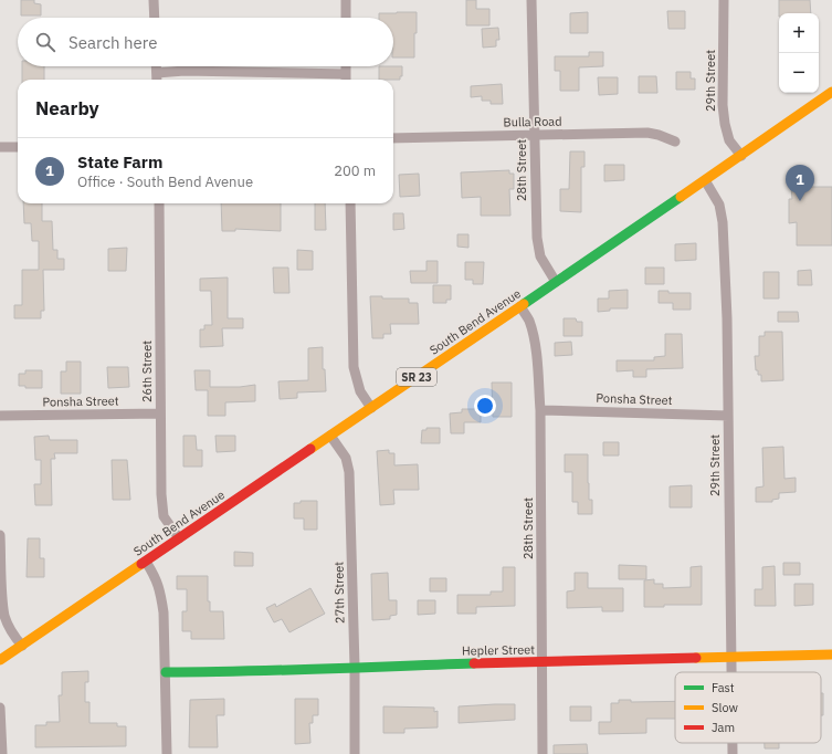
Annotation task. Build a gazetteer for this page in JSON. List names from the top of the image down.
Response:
{
  "streets": {
    "main road": ["South Bend Avenue", "SR 23", "Hepler Street"],
    "street": [
      "29th Street",
      "Bulla Road",
      "28th Street",
      "26th Street",
      "Ponsha Street",
      "27th Street"
    ]
  },
  "crossings": [
    ["29th Street", "South Bend Avenue"],
    ["29th Street", "Ponsha Street"],
    ["29th Street", "Hepler Street"],
    ["Bulla Road", "28th Street"],
    ["28th Street", "South Bend Avenue"],
    ["28th Street", "Ponsha Street"],
    ["28th Street", "Hepler Street"],
    ["South Bend Avenue", "26th Street"],
    ["South Bend Avenue", "27th Street"],
    ["26th Street", "Ponsha Street"],
    ["27th Street", "Hepler Street"]
  ],
  "legend": ["Fast", "Slow", "Jam"],
  "page": {
    "map_buttons": ["+", "−"],
    "search": "Search here",
    "heading": "Nearby",
    "list": [
      {
        "mark": "1",
        "name": "State Farm",
        "note": "Office · South Bend Avenue",
        "value": "200 m"
      }
    ],
    "pins": "1"
  }
}
